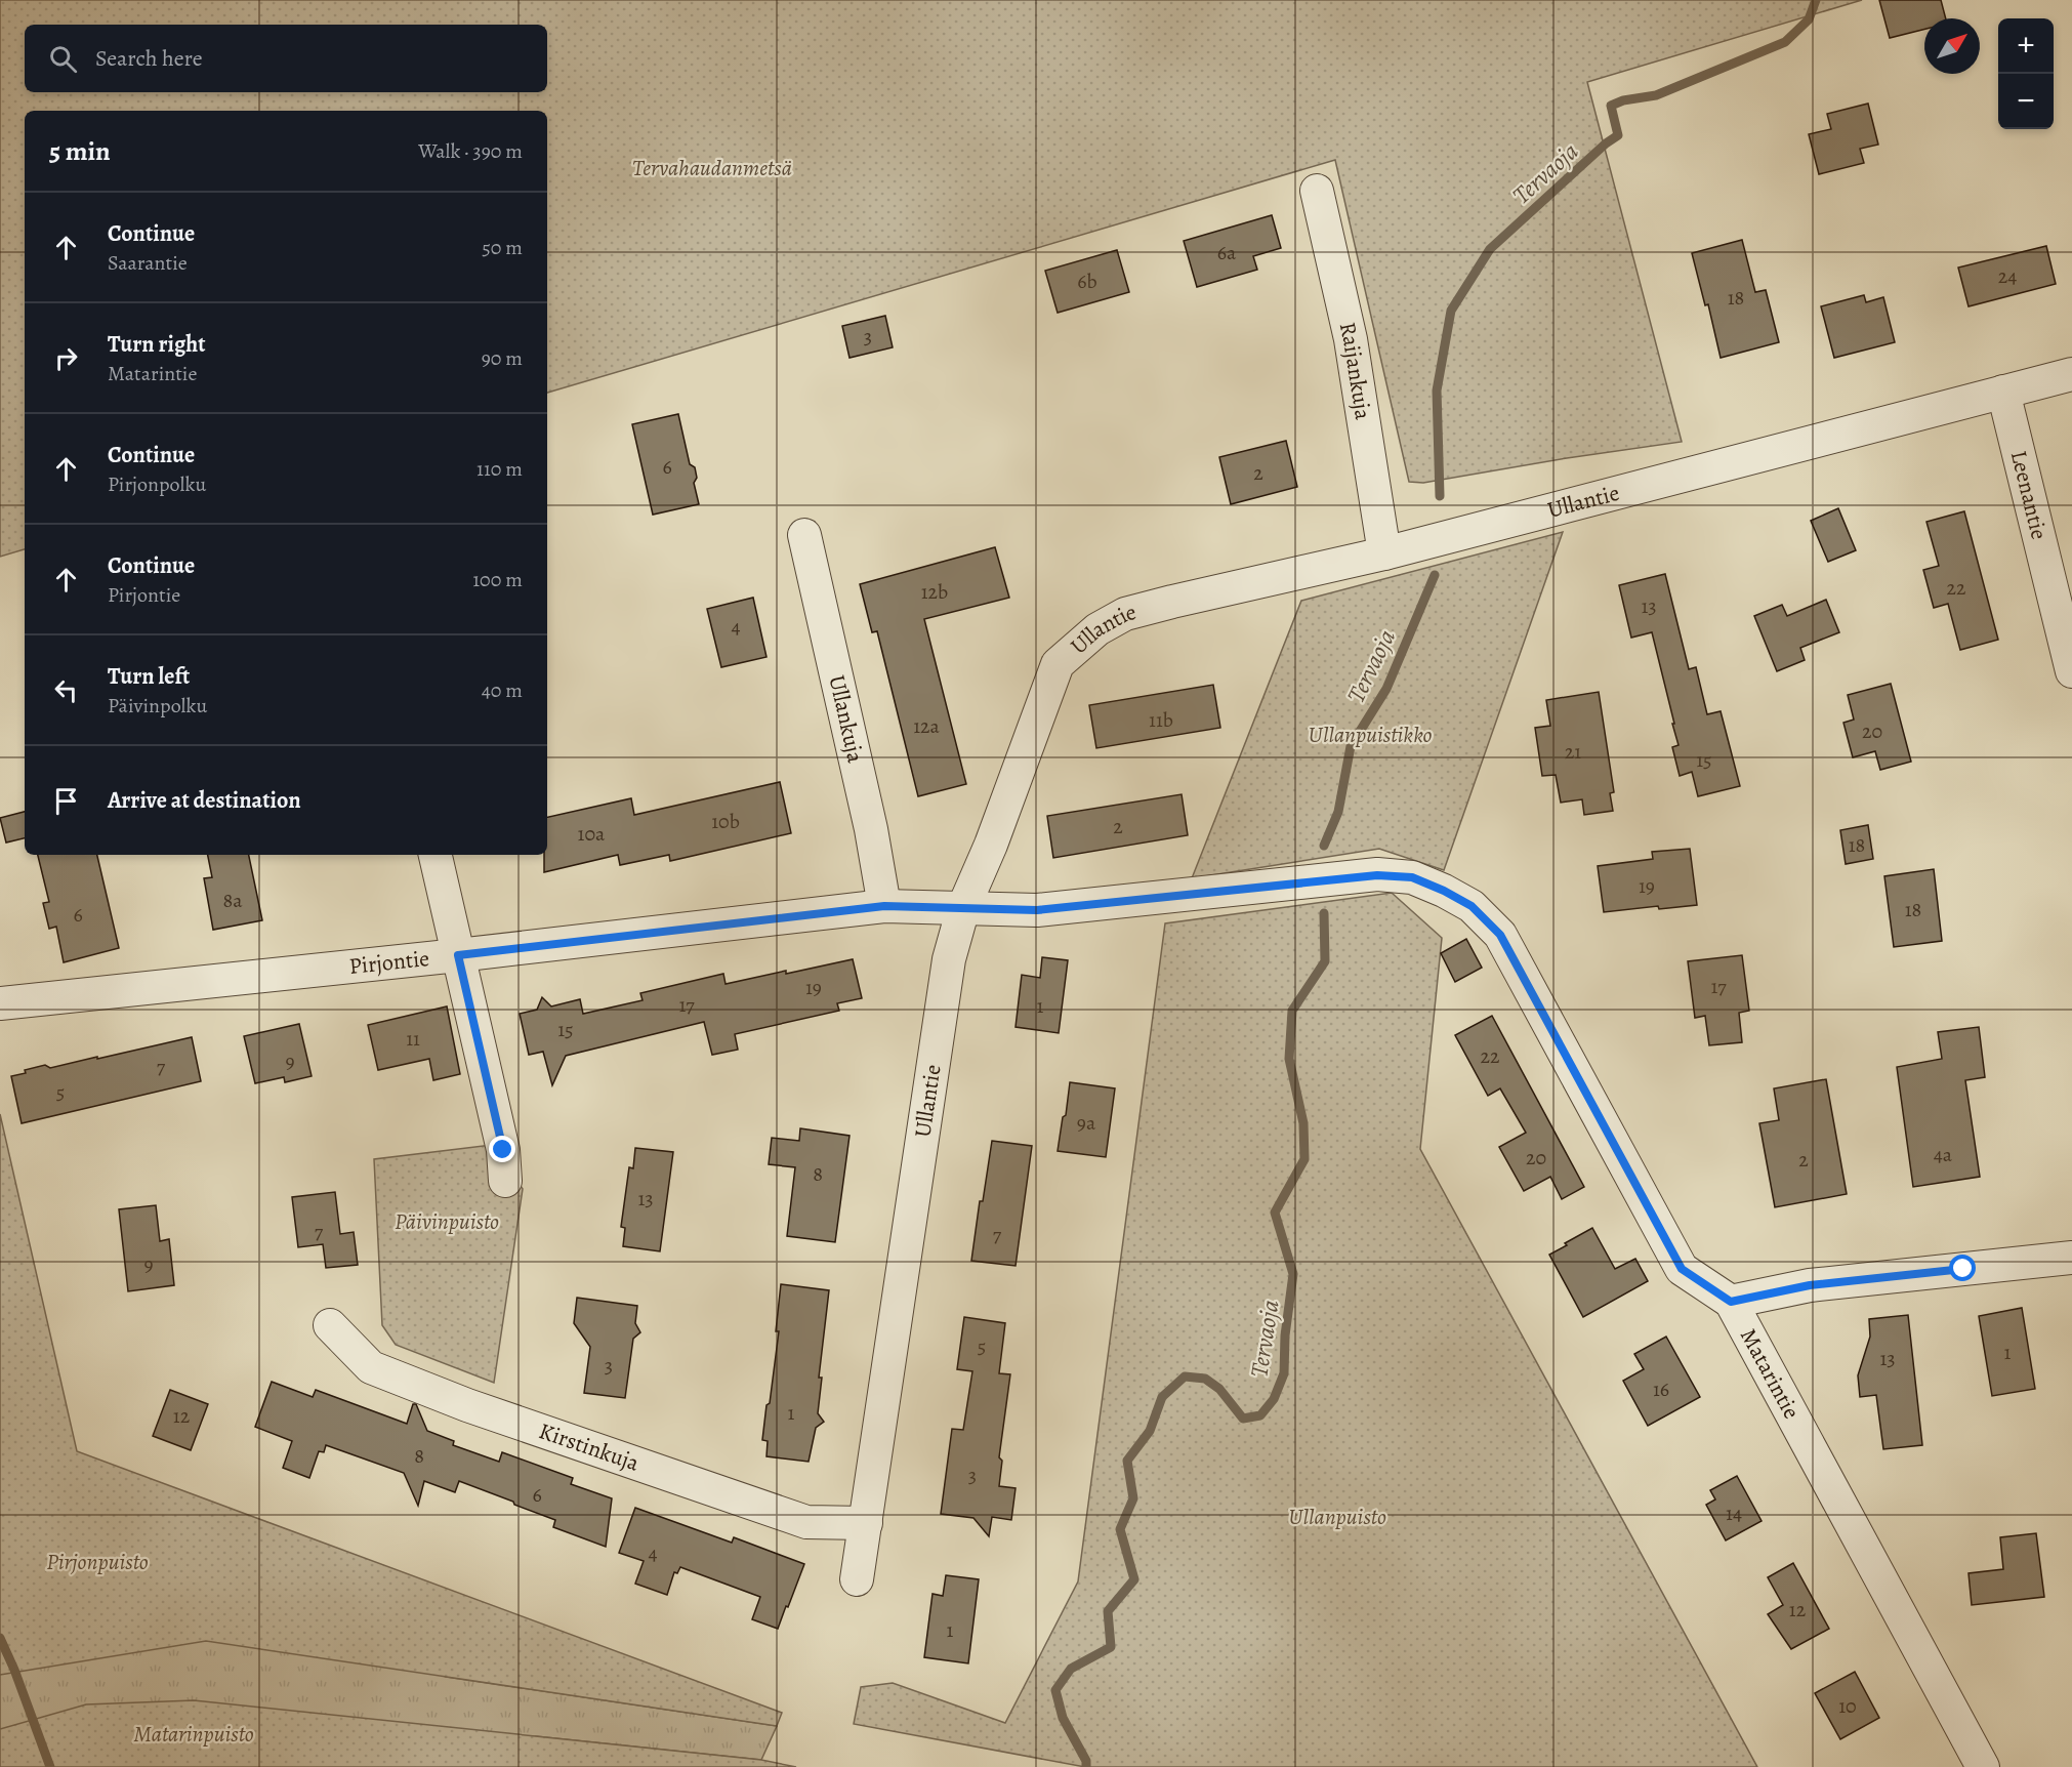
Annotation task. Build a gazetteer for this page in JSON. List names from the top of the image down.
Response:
{
  "streets": {
    "street": [
      "Raijankuja",
      "Leenantie",
      "Ullantie",
      "Ullankuja",
      "Pirjontie",
      "Matarintie",
      "Kirstinkuja"
    ]
  },
  "crossings": [
    ["Raijankuja", "Ullantie"],
    ["Leenantie", "Ullantie"],
    ["Ullantie", "Pirjontie"],
    ["Ullantie", "Matarintie"],
    ["Ullantie", "Kirstinkuja"],
    ["Ullankuja", "Pirjontie"],
    ["Pirjontie", "Matarintie"]
  ],
  "water": ["Tervaoja"],
  "parks": [
    "Tervahaudanmetsä",
    "Ullanpuistikko",
    "Päivinpuisto",
    "Ullanpuisto",
    "Pirjonpuisto",
    "Matarinpuisto"
  ],
  "house_numbers": [
    "6a",
    "24",
    "6b",
    "18",
    "3",
    "6",
    "2",
    "22",
    "12b",
    "13",
    "4",
    "11b",
    "12a",
    "20",
    "21",
    "15",
    "10b",
    "2",
    "10a",
    "18",
    "19",
    "8a",
    "18",
    "6",
    "17",
    "19",
    "17",
    "1",
    "15",
    "11",
    "22",
    "9",
    "7",
    "5",
    "9a",
    "4a",
    "20",
    "2",
    "8",
    "13",
    "7",
    "7",
    "9",
    "5",
    "1",
    "13",
    "3",
    "16",
    "1",
    "12",
    "8",
    "3",
    "6",
    "14",
    "4",
    "12",
    "1",
    "10"
  ],
  "north": "top right",
  "page": {
    "map_buttons": ["+", "−"],
    "search": "Search here",
    "heading": ["5 min", "Walk · 390 m"],
    "list": [
      ["Continue", "Saarantie", "50 m"],
      ["Turn right", "Matarintie", "90 m"],
      ["Continue", "Pirjonpolku", "110 m"],
      ["Continue", "Pirjontie", "100 m"],
      ["Turn left", "Päivinpolku", "40 m"],
      "Arrive at destination"
    ]
  }
}
